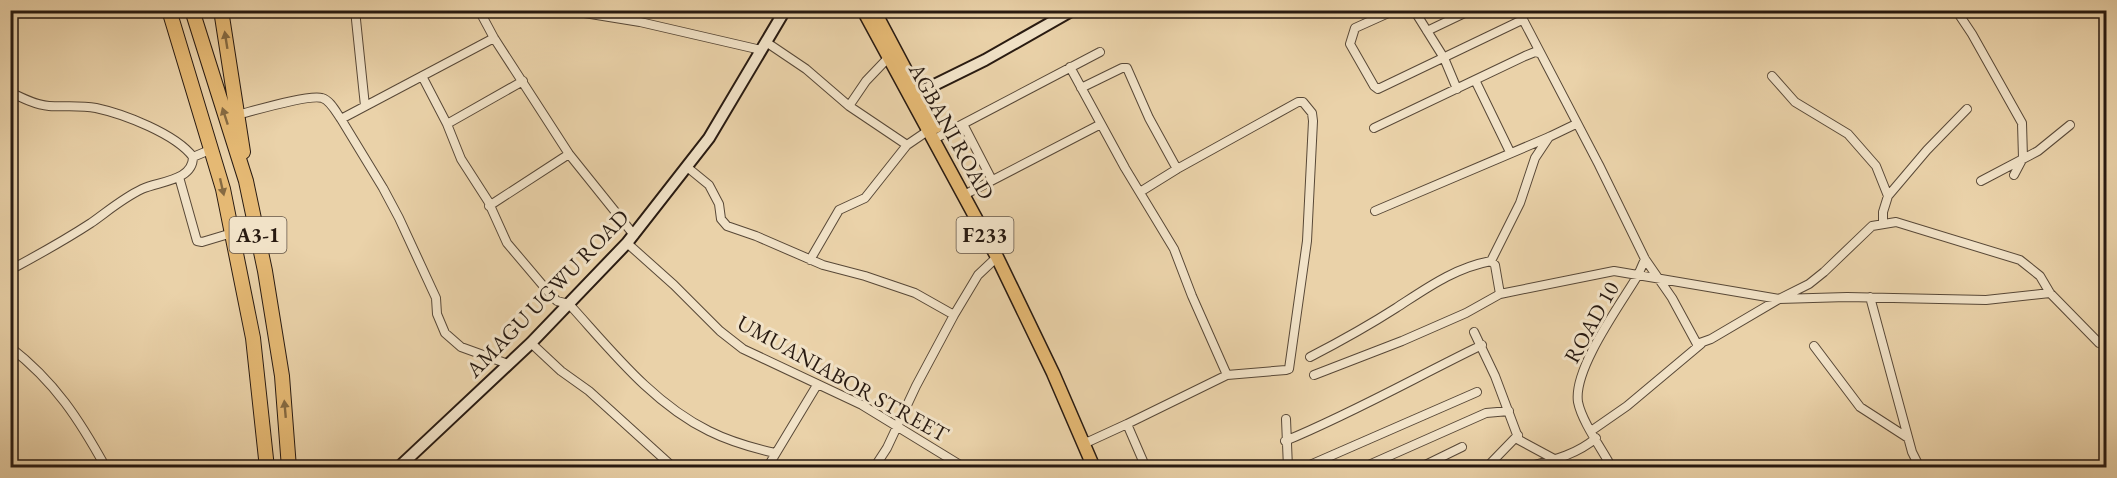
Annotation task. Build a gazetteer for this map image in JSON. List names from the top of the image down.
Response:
{
  "streets": {
    "highway": ["A3-1"],
    "main road": ["AGBANI ROAD", "F233"],
    "street": ["AMAGU UGWU ROAD", "ROAD 10", "UMUANIABOR STREET"]
  },
  "crossings": [
    ["AMAGU UGWU ROAD", "UMUANIABOR STREET"]
  ]
}
